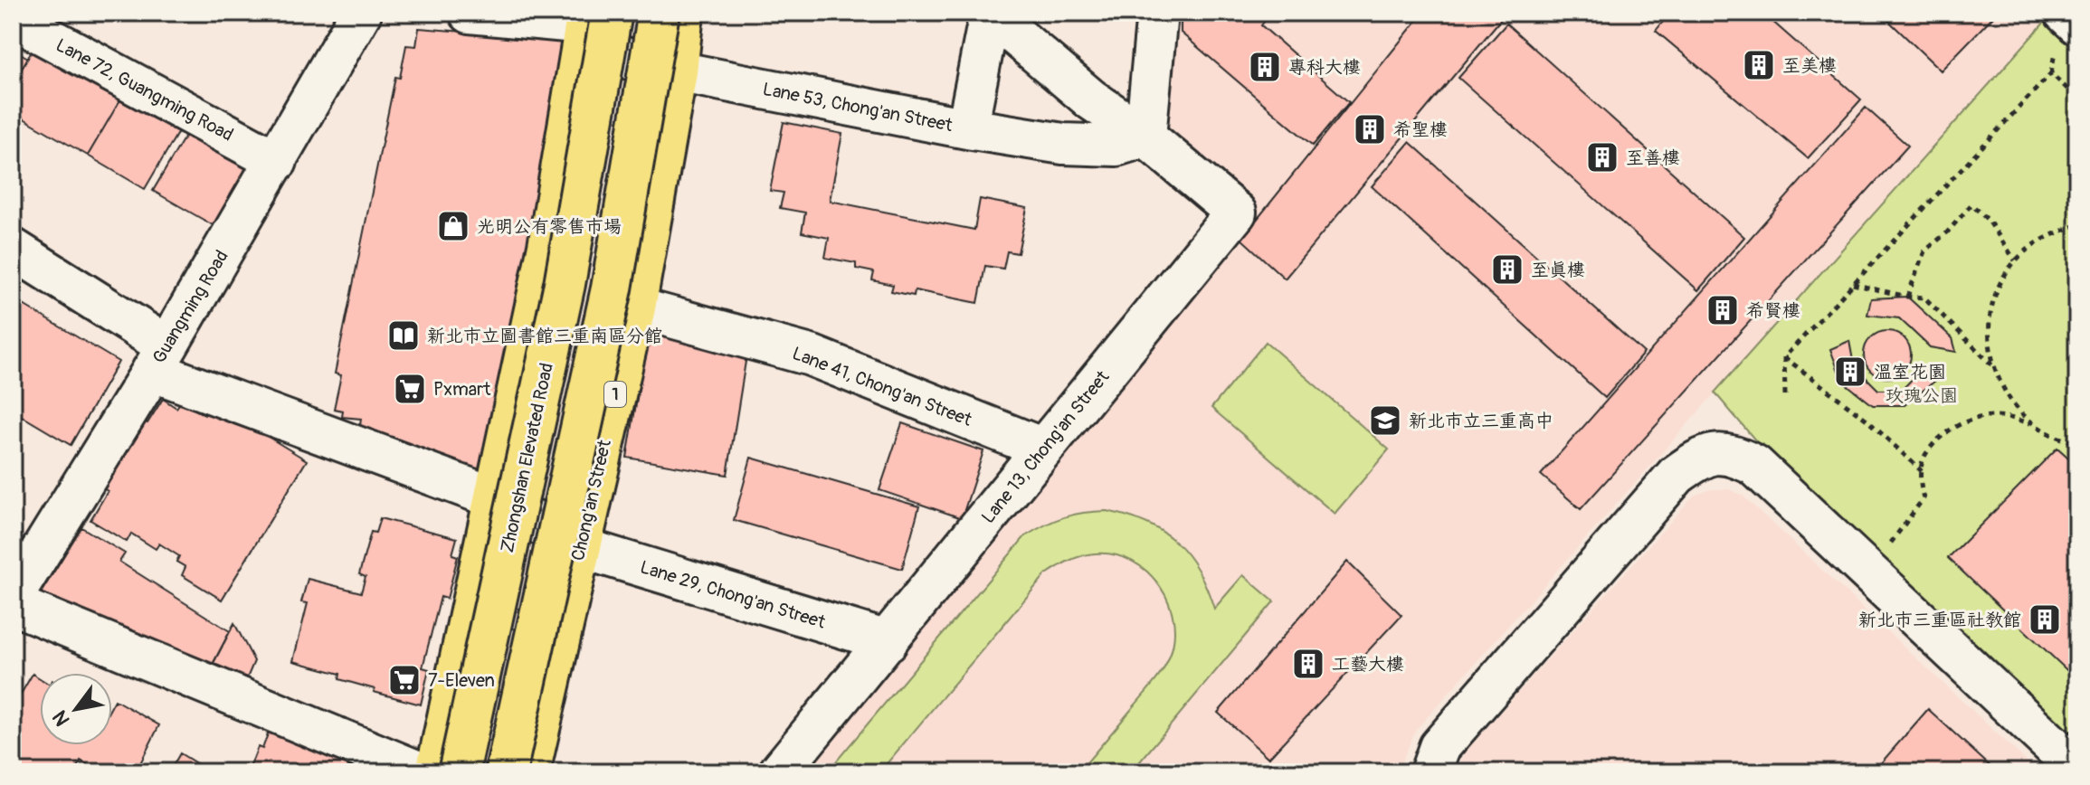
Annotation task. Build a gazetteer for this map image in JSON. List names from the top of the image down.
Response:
{
  "streets": {
    "main road": ["1", "Zhongshan Elevated Road", "Chong'an Street"],
    "street": [
      "Lane 72, Guangming Road",
      "Lane 53, Chong'an Street",
      "Guangming Road",
      "Lane 41, Chong'an Street",
      "Lane 13, Chong'an Street",
      "Lane 29, Chong'an Street"
    ]
  },
  "crossings": [
    ["Lane 72, Guangming Road", "Guangming Road"],
    ["Lane 53, Chong'an Street", "Lane 13, Chong'an Street"],
    ["Lane 53, Chong'an Street", "Zhongshan Elevated Road"],
    ["Lane 53, Chong'an Street", "Chong'an Street"],
    ["Guangming Road", "Lane 29, Chong'an Street"],
    ["Lane 41, Chong'an Street", "Lane 13, Chong'an Street"],
    ["Lane 41, Chong'an Street", "Chong'an Street"],
    ["Lane 13, Chong'an Street", "Lane 29, Chong'an Street"],
    ["Chong'an Street", "Lane 29, Chong'an Street"]
  ],
  "parks": ["玫瑰公園"],
  "places": {
    "building": [
      "至美樓",
      "專科大樓",
      "希聖樓",
      "至善樓",
      "至真樓",
      "希賢樓",
      "溫室花園",
      "新北市三重區社教館",
      "工藝大樓"
    ],
    "shop": ["光明公有零售市場"],
    "library": ["新北市立圖書館三重南區分館"],
    "supermarket": ["Pxmart", "7-Eleven"],
    "school or university": ["新北市立三重高中"]
  },
  "north": "bottom left"
}
